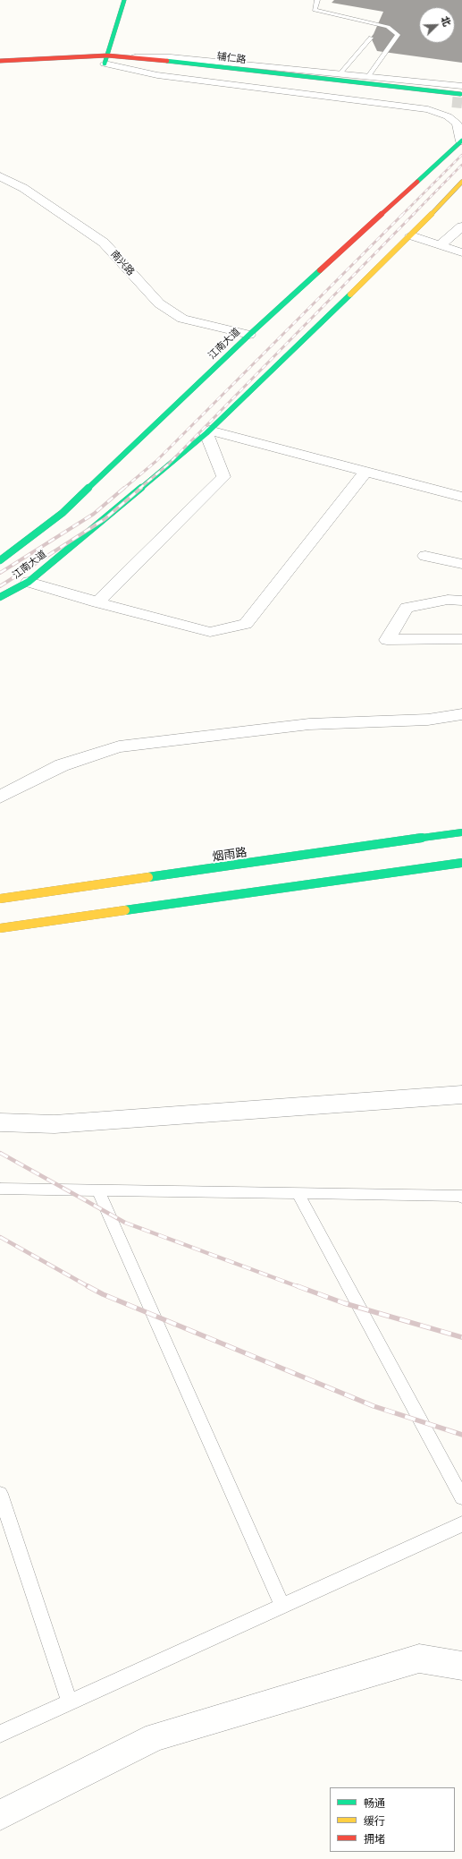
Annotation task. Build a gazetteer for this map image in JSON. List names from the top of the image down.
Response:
{
  "streets": {
    "main road": ["辅仁路", "江南大道", "烟雨路"],
    "street": ["南兴路"]
  },
  "crossings": [
    ["南兴路", "江南大道"]
  ],
  "legend": ["畅通", "缓行", "拥堵"],
  "north": "top right"
}
